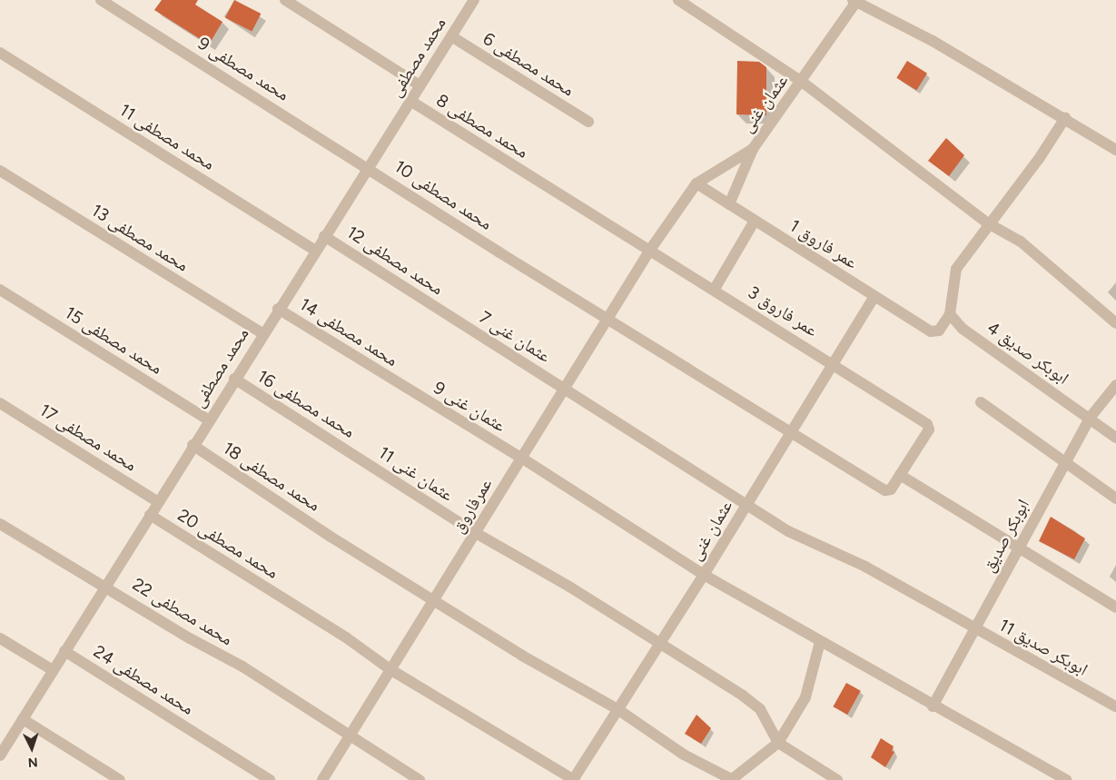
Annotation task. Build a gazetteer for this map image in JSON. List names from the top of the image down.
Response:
{
  "streets": {
    "street": [
      "محمد مصطفی",
      "محمد مصطفی 6",
      "محمد مصطفی 9",
      "عثمان غنی",
      "محمد مصطفی 8",
      "محمد مصطفی 11",
      "محمد مصطفی 10",
      "محمد مصطفی 13",
      "عمر فاروق 1",
      "محمد مصطفی 12",
      "عمر فاروق 3",
      "محمد مصطفی 14",
      "عثمان غنی 7",
      "محمد مصطفی 15",
      "ابوبکر صدیق 4",
      "محمد مصطفی 16",
      "عثمان غنی 9",
      "محمد مصطفی 17",
      "عثمان غنی 11",
      "محمد مصطفی 18",
      "عمرفاروق",
      "ابوبکر صدیق",
      "محمد مصطفی 20",
      "محمد مصطفی 22",
      "ابوبکر صدیق 11",
      "محمد مصطفی 24"
    ]
  },
  "crossings": [
    ["محمد مصطفی", "محمد مصطفی 6"],
    ["محمد مصطفی", "محمد مصطفی 9"],
    ["محمد مصطفی", "محمد مصطفی 8"],
    ["محمد مصطفی", "محمد مصطفی 11"],
    ["محمد مصطفی", "محمد مصطفی 10"],
    ["محمد مصطفی", "محمد مصطفی 13"],
    ["محمد مصطفی", "محمد مصطفی 12"],
    ["محمد مصطفی", "محمد مصطفی 14"],
    ["محمد مصطفی", "محمد مصطفی 15"],
    ["محمد مصطفی", "محمد مصطفی 16"],
    ["محمد مصطفی", "محمد مصطفی 17"],
    ["محمد مصطفی", "محمد مصطفی 18"],
    ["محمد مصطفی", "محمد مصطفی 20"],
    ["محمد مصطفی", "محمد مصطفی 22"],
    ["محمد مصطفی", "محمد مصطفی 24"],
    ["محمد مصطفی 9", "محمد مصطفی 10"],
    ["عثمان غنی", "محمد مصطفی 8"],
    ["عثمان غنی", "محمد مصطفی 10"],
    ["عثمان غنی", "عمر فاروق 1"],
    ["عثمان غنی", "عمر فاروق 3"],
    ["عثمان غنی", "عثمان غنی 7"],
    ["عثمان غنی", "عثمان غنی 9"],
    ["عثمان غنی", "عثمان غنی 11"],
    ["عثمان غنی", "محمد مصطفی 18"],
    ["عثمان غنی", "عمرفاروق"],
    ["عثمان غنی", "محمد مصطفی 20"],
    ["عثمان غنی", "ابوبکر صدیق 11"],
    ["محمد مصطفی 8", "عمر فاروق 3"],
    ["محمد مصطفی 8", "عمرفاروق"],
    ["محمد مصطفی 10", "عمر فاروق 3"],
    ["محمد مصطفی 10", "عمرفاروق"],
    ["عمر فاروق 1", "ابوبکر صدیق 4"],
    ["محمد مصطفی 12", "عثمان غنی 7"],
    ["عمر فاروق 3", "عمرفاروق"],
    ["محمد مصطفی 14", "عثمان غنی 9"],
    ["عثمان غنی 7", "عمرفاروق"],
    ["عثمان غنی 7", "ابوبکر صدیق 11"],
    ["ابوبکر صدیق 4", "ابوبکر صدیق"],
    ["محمد مصطفی 16", "عثمان غنی 11"],
    ["عثمان غنی 9", "عمرفاروق"],
    ["عثمان غنی 9", "ابوبکر صدیق"],
    ["عثمان غنی 11", "عمرفاروق"],
    ["محمد مصطفی 18", "عمرفاروق"],
    ["عمرفاروق", "محمد مصطفی 20"],
    ["عمرفاروق", "محمد مصطفی 22"],
    ["ابوبکر صدیق", "ابوبکر صدیق 11"]
  ],
  "north": "bottom"
}
